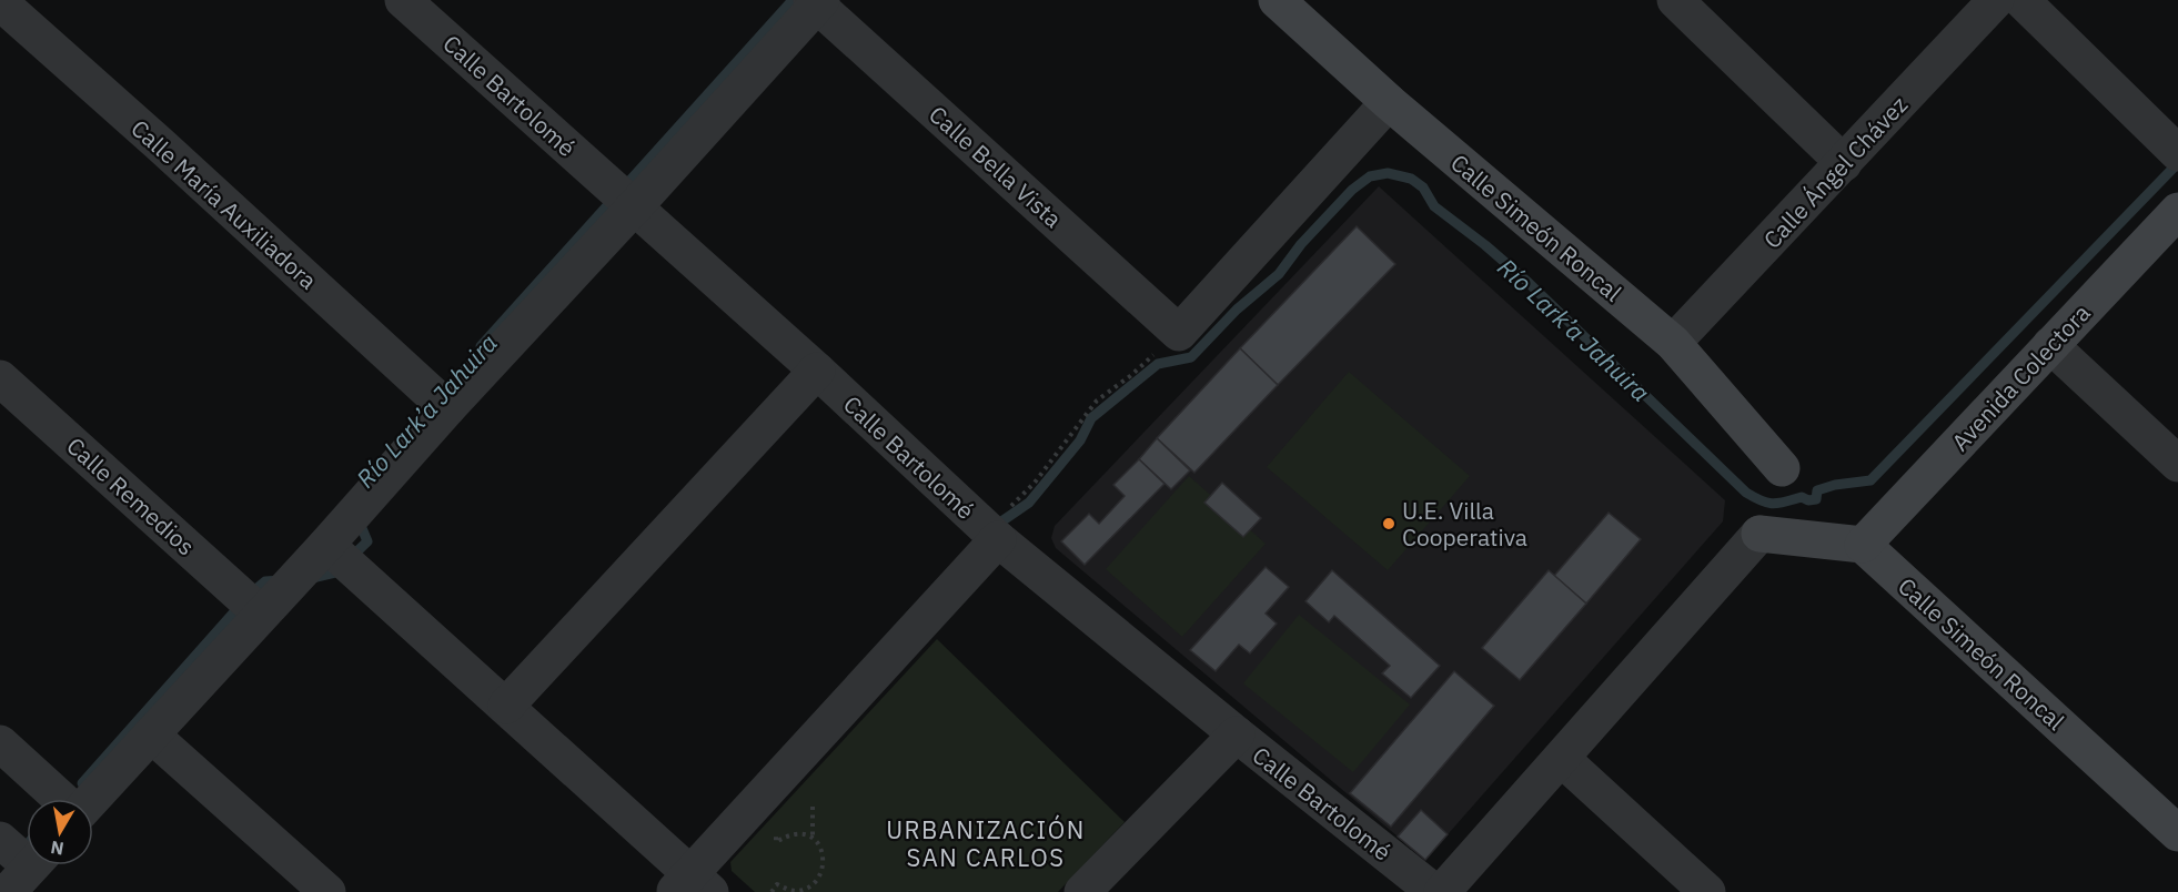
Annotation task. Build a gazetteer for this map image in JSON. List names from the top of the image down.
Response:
{
  "streets": {
    "street": [
      "Calle Bartolomé",
      "Calle Bella Vista",
      "Calle Ángel Chávez",
      "Calle María Auxiliadora",
      "Calle Simeón Roncal",
      "Avenida Colectora",
      "Calle Remedios"
    ]
  },
  "crossings": [
    ["Calle Ángel Chávez", "Calle Simeón Roncal"],
    ["Calle Simeón Roncal", "Avenida Colectora"]
  ],
  "districts": ["URBANIZACIÓN SAN CARLOS"],
  "water": ["Río Lark’a Jahuira"],
  "places": ["U.E. Villa Cooperativa"],
  "north": "bottom"
}
